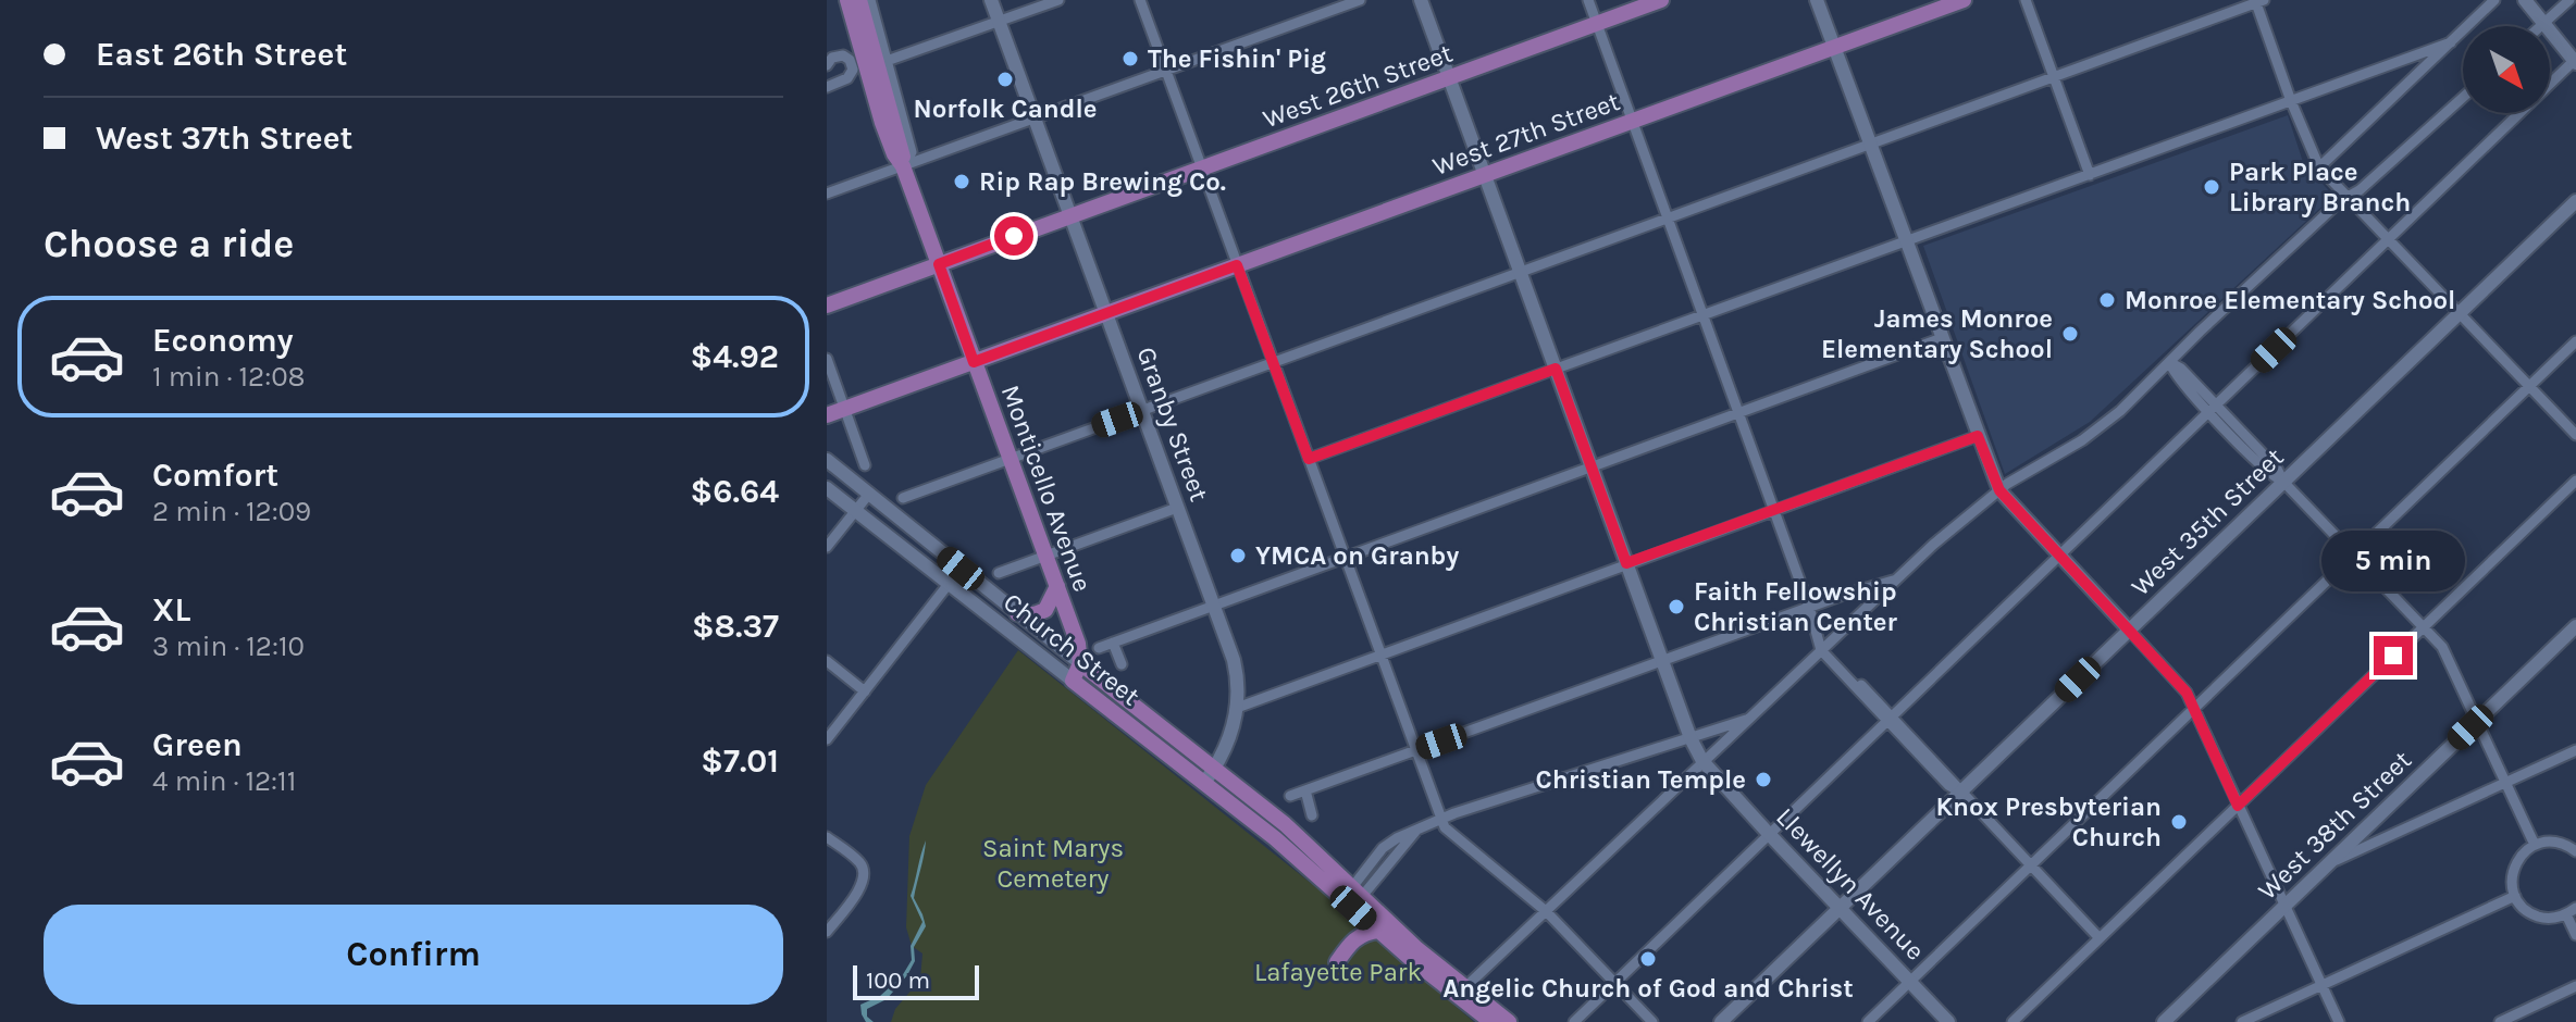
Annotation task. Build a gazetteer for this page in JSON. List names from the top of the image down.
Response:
{
  "streets": {
    "main road": [
      "West 26th Street",
      "West 27th Street",
      "Monticello Avenue",
      "Church Street"
    ],
    "street": [
      "Granby Street",
      "West 35th Street",
      "West 38th Street",
      "Llewellyn Avenue"
    ]
  },
  "crossings": [
    ["West 26th Street", "Granby Street"],
    ["West 26th Street", "Monticello Avenue"],
    ["West 26th Street", "Llewellyn Avenue"],
    ["West 27th Street", "Granby Street"],
    ["West 27th Street", "Monticello Avenue"],
    ["West 27th Street", "Llewellyn Avenue"],
    ["Granby Street", "Church Street"],
    ["Monticello Avenue", "Church Street"],
    ["West 35th Street", "Llewellyn Avenue"]
  ],
  "parks": ["Saint Marys Cemetery", "Lafayette Park"],
  "places": [
    "The Fishin' Pig",
    "Norfolk Candle",
    "Rip Rap Brewing Co.",
    "Park Place Library Branch",
    "Monroe Elementary School",
    "James Monroe Elementary School",
    "YMCA on Granby",
    "Faith Fellowship Christian Center",
    "Christian Temple",
    "Knox Presbyterian Church",
    "Angelic Church of God and Christ"
  ],
  "scale_bar": "100 m",
  "north": "bottom right",
  "page": {
    "banner": ["East 26th Street", "West 37th Street"],
    "heading": "Choose a ride",
    "list": [
      {
        "name": "Economy",
        "note": "1 min · 12:08",
        "value": "$4.92"
      },
      {
        "name": "Comfort",
        "note": "2 min · 12:09",
        "value": "$6.64"
      },
      {
        "name": "XL",
        "note": "3 min · 12:10",
        "value": "$8.37"
      },
      {
        "name": "Green",
        "note": "4 min · 12:11",
        "value": "$7.01"
      }
    ],
    "bubble": "5 min",
    "buttons": "Confirm",
    "scale": "100 m"
  }
}
